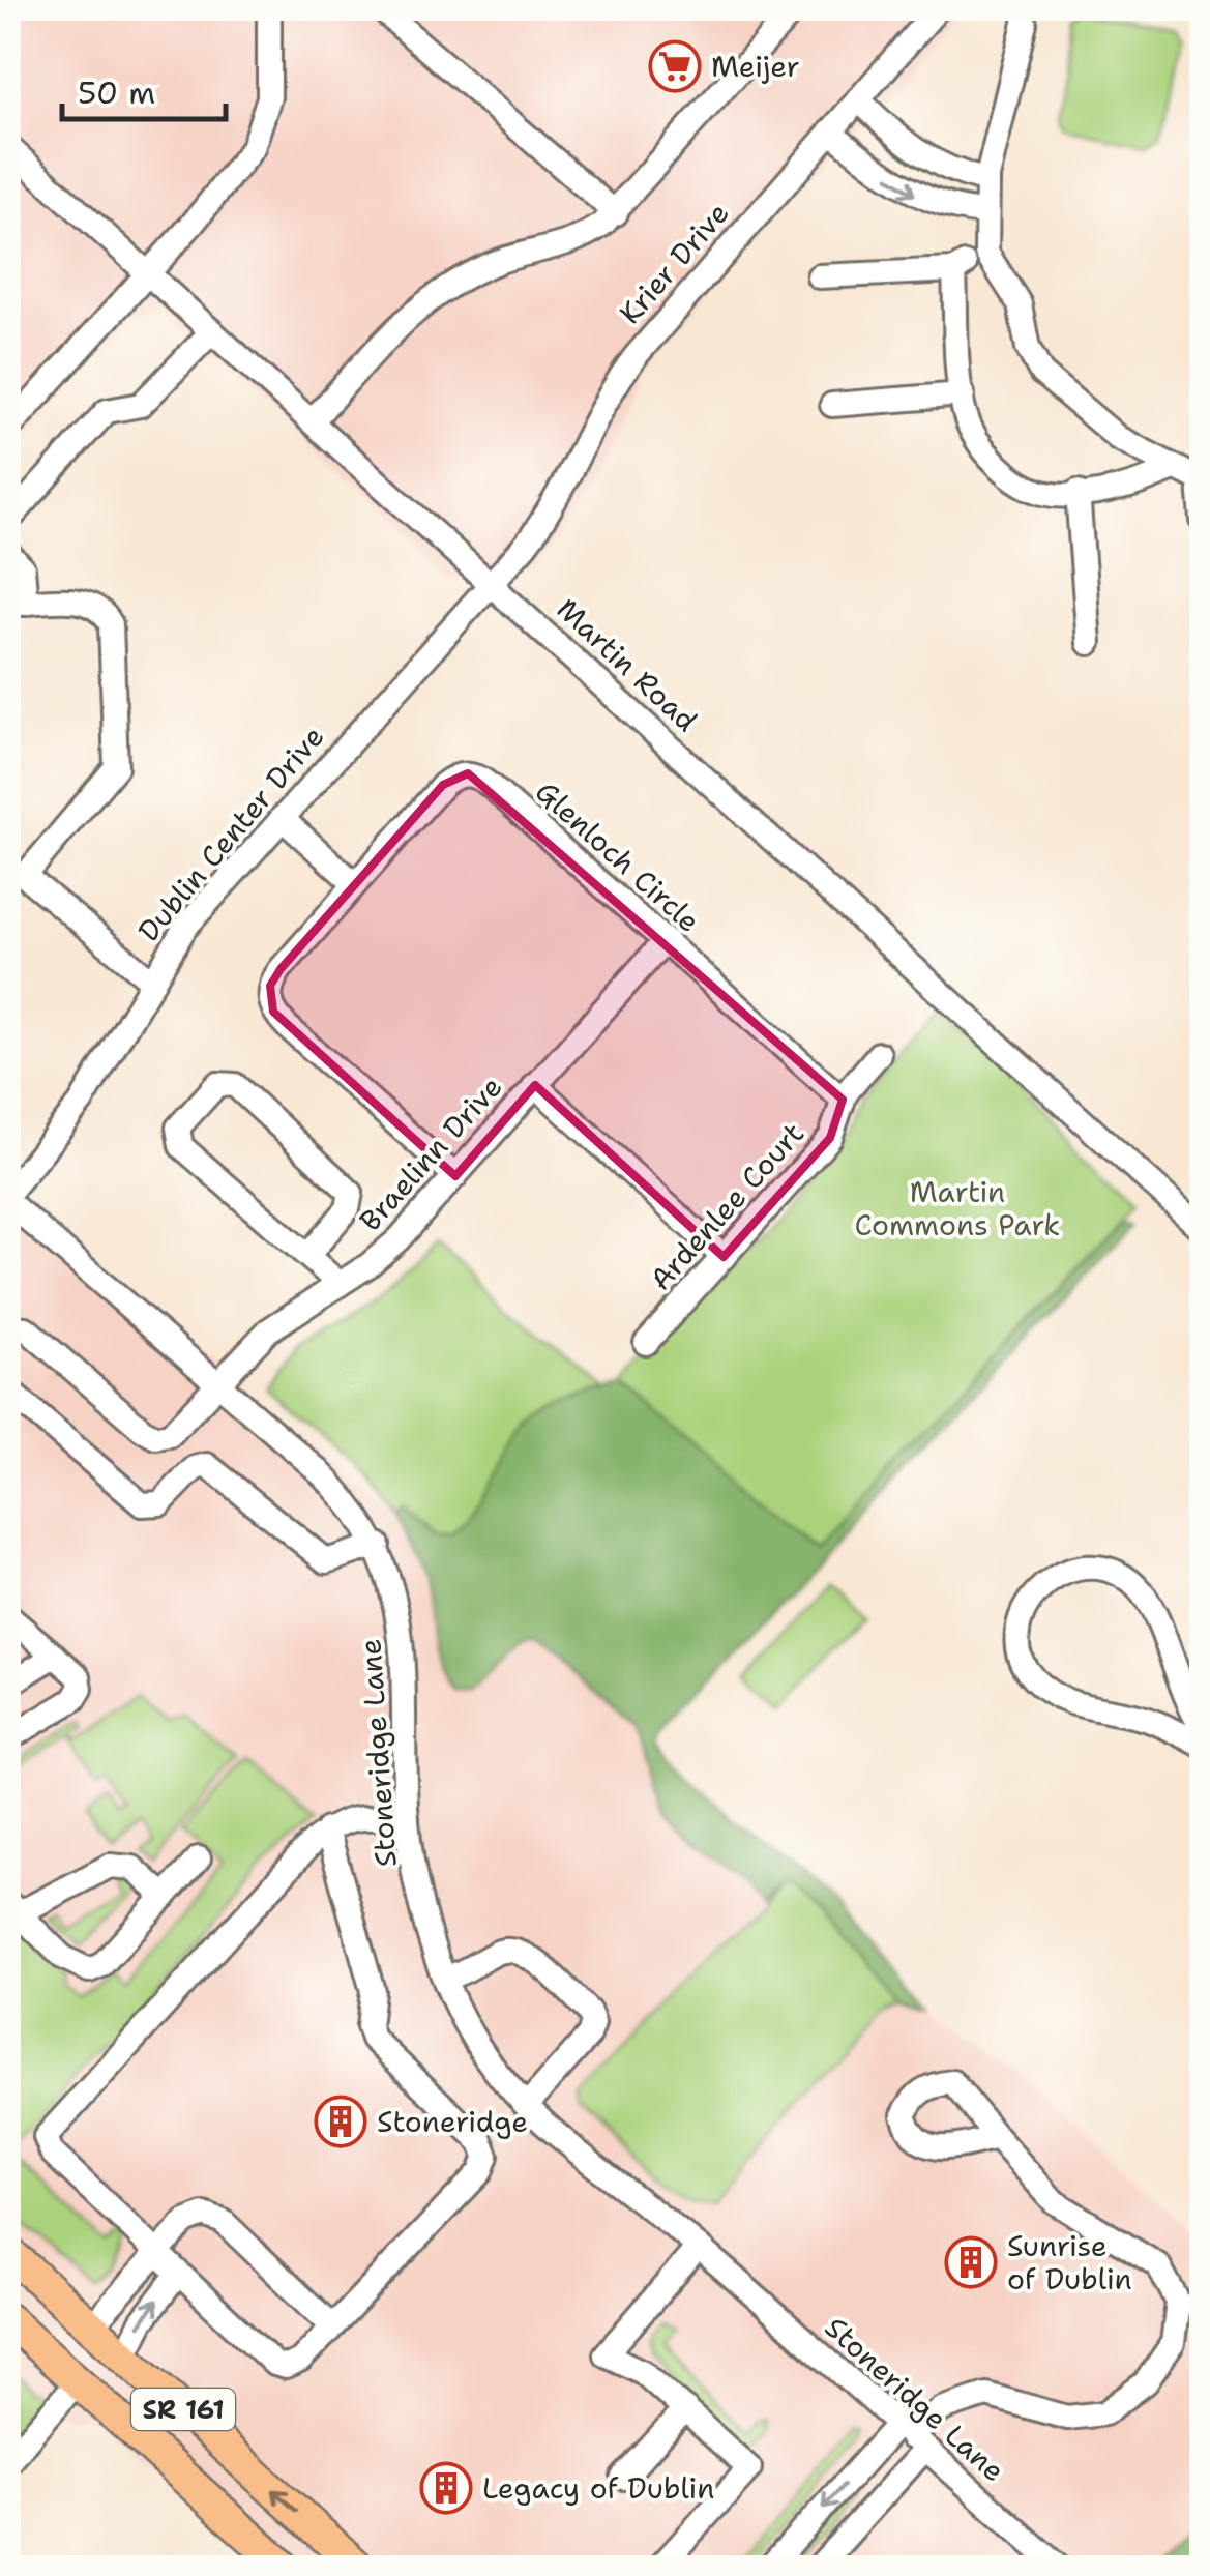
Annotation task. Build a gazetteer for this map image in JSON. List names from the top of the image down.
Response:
{
  "streets": {
    "main road": ["SR 161"],
    "street": [
      "Krier Drive",
      "Martin Road",
      "Dublin Center Drive",
      "Glenloch Circle",
      "Braelinn Drive",
      "Ardenlee Court",
      "Stoneridge Lane"
    ]
  },
  "crossings": [
    ["Krier Drive", "Martin Road"],
    ["Krier Drive", "Dublin Center Drive"],
    ["Martin Road", "Dublin Center Drive"],
    ["Glenloch Circle", "Braelinn Drive"],
    ["Glenloch Circle", "Ardenlee Court"],
    ["Braelinn Drive", "Stoneridge Lane"]
  ],
  "parks": ["Martin Commons Park"],
  "places": {
    "supermarket": ["Meijer"],
    "building": ["Stoneridge", "Sunrise of Dublin", "Legacy of Dublin"]
  },
  "scale_bar": "50 m"
}
